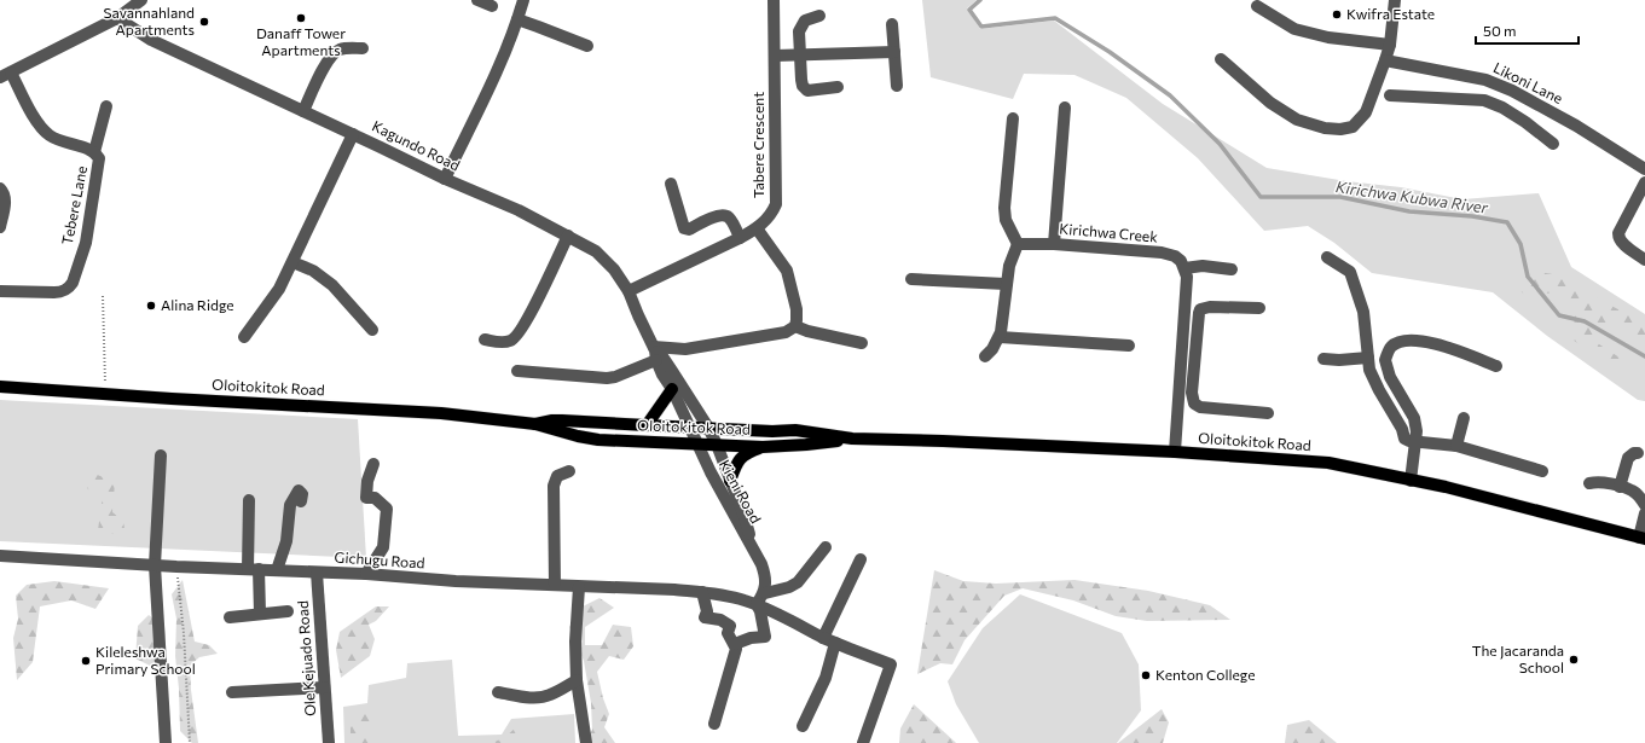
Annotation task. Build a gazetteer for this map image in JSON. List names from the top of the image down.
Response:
{
  "streets": {
    "main road": ["Oloitokitok Road"],
    "street": [
      "Likoni Lane",
      "Tabere Crescent",
      "Kagundo Road",
      "Tebere Lane",
      "Kirichwa Creek",
      "Kieni Road",
      "Gichugu Road",
      "Ole Kejuado Road"
    ]
  },
  "crossings": [
    ["Tabere Crescent", "Kagundo Road"],
    ["Kagundo Road", "Oloitokitok Road"],
    ["Kagundo Road", "Kieni Road"],
    ["Oloitokitok Road", "Kieni Road"],
    ["Gichugu Road", "Ole Kejuado Road"]
  ],
  "water": ["Kirichwa Kubwa River"],
  "places": [
    "Kwifra Estate",
    "Danaff Tower Apartments",
    "Savannahland Apartments",
    "Alina Ridge",
    "The Jacaranda School",
    "Kileleshwa Primary School",
    "Kenton College"
  ],
  "scale_bar": "50 m"
}
